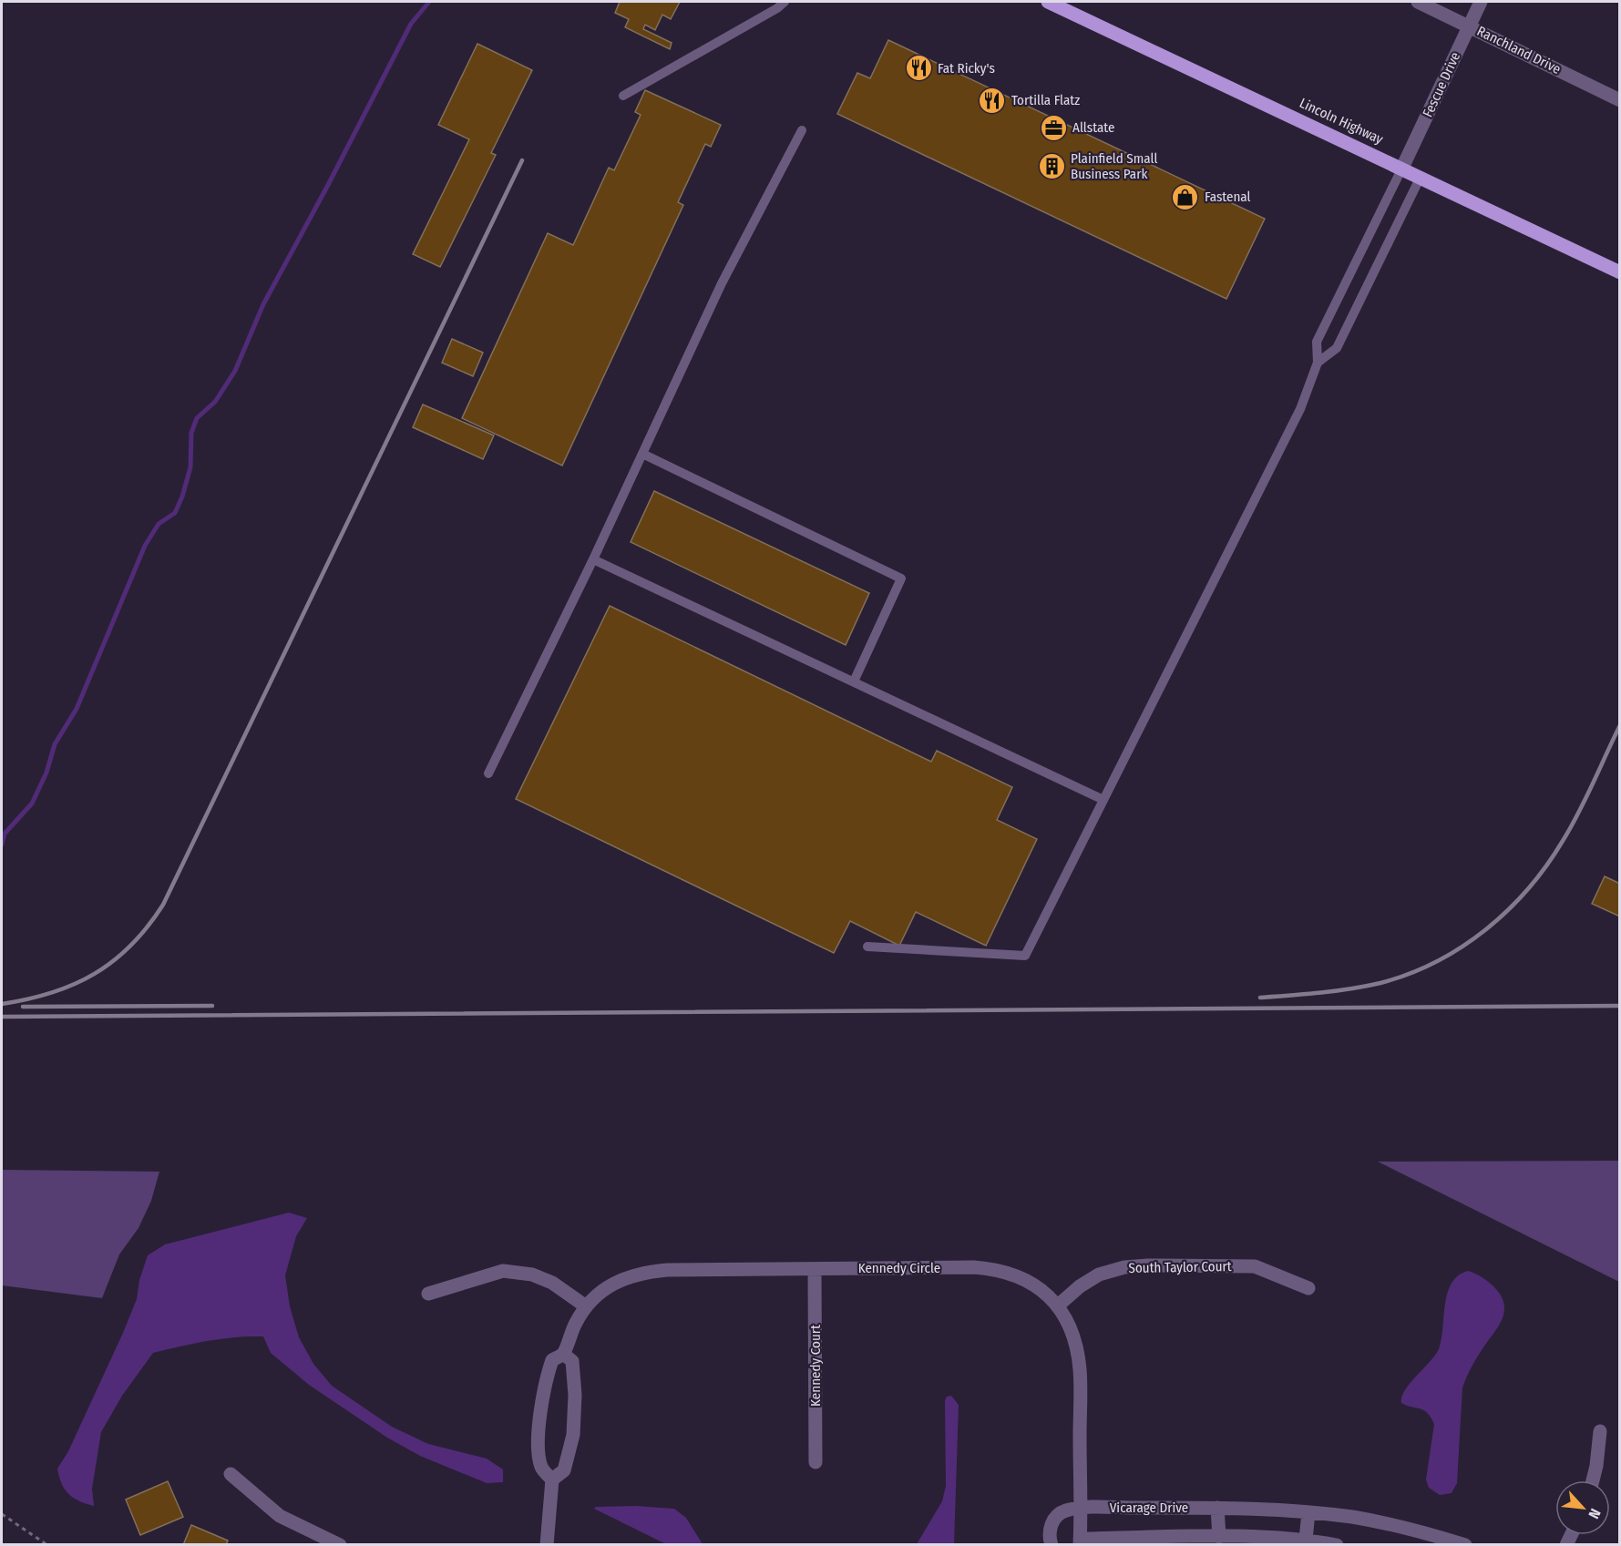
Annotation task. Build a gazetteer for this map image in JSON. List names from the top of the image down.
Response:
{
  "streets": {
    "main road": ["Lincoln Highway"],
    "street": [
      "Ranchland Drive",
      "Fescue Drive",
      "South Taylor Court",
      "Kennedy Circle",
      "Kennedy Court",
      "Vicarage Drive"
    ]
  },
  "crossings": [
    ["Ranchland Drive", "Fescue Drive"],
    ["Fescue Drive", "Lincoln Highway"],
    ["South Taylor Court", "Kennedy Circle"],
    ["Kennedy Circle", "Kennedy Court"],
    ["Kennedy Circle", "Vicarage Drive"]
  ],
  "places": {
    "restaurant": ["Fat Ricky's", "Tortilla Flatz"],
    "office": ["Allstate"],
    "building": ["Plainfield Small Business Park"],
    "shop": ["Fastenal"]
  },
  "north": "bottom right"
}
